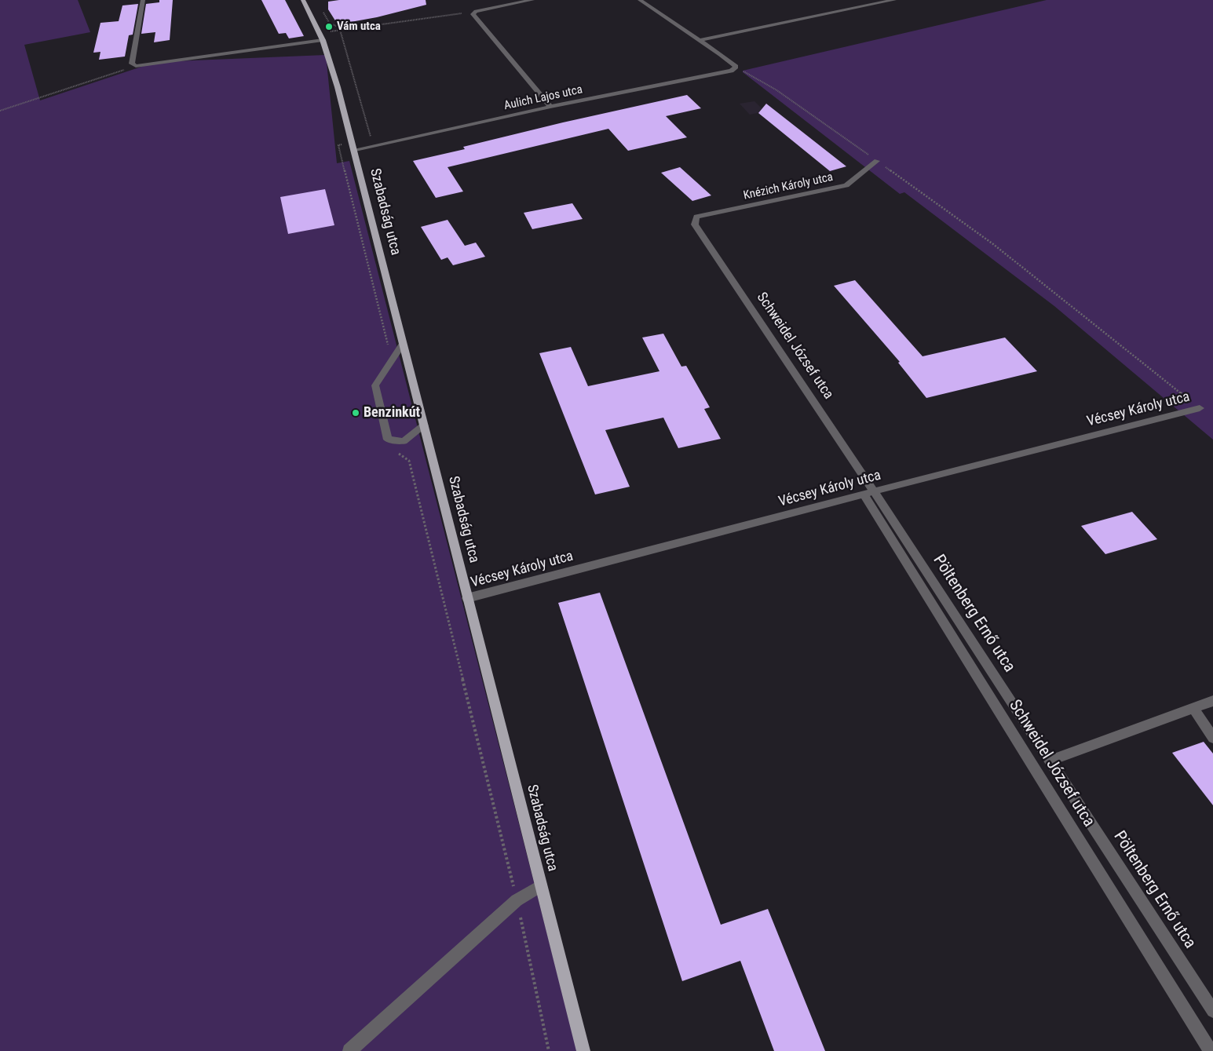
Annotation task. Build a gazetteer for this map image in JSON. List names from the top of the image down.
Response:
{
  "streets": {
    "main road": ["Szabadság utca"],
    "street": [
      "Aulich Lajos utca",
      "Knézich Károly utca",
      "Schweidel József utca",
      "Vécsey Károly utca",
      "Pöltenberg Ernő utca"
    ]
  },
  "crossings": [
    ["Aulich Lajos utca", "Szabadság utca"],
    ["Knézich Károly utca", "Schweidel József utca"],
    ["Szabadság utca", "Vécsey Károly utca"],
    ["Schweidel József utca", "Vécsey Károly utca"],
    ["Schweidel József utca", "Pöltenberg Ernő utca"],
    ["Vécsey Károly utca", "Pöltenberg Ernő utca"]
  ],
  "places": ["Vám utca", "Benzinkút"]
}
